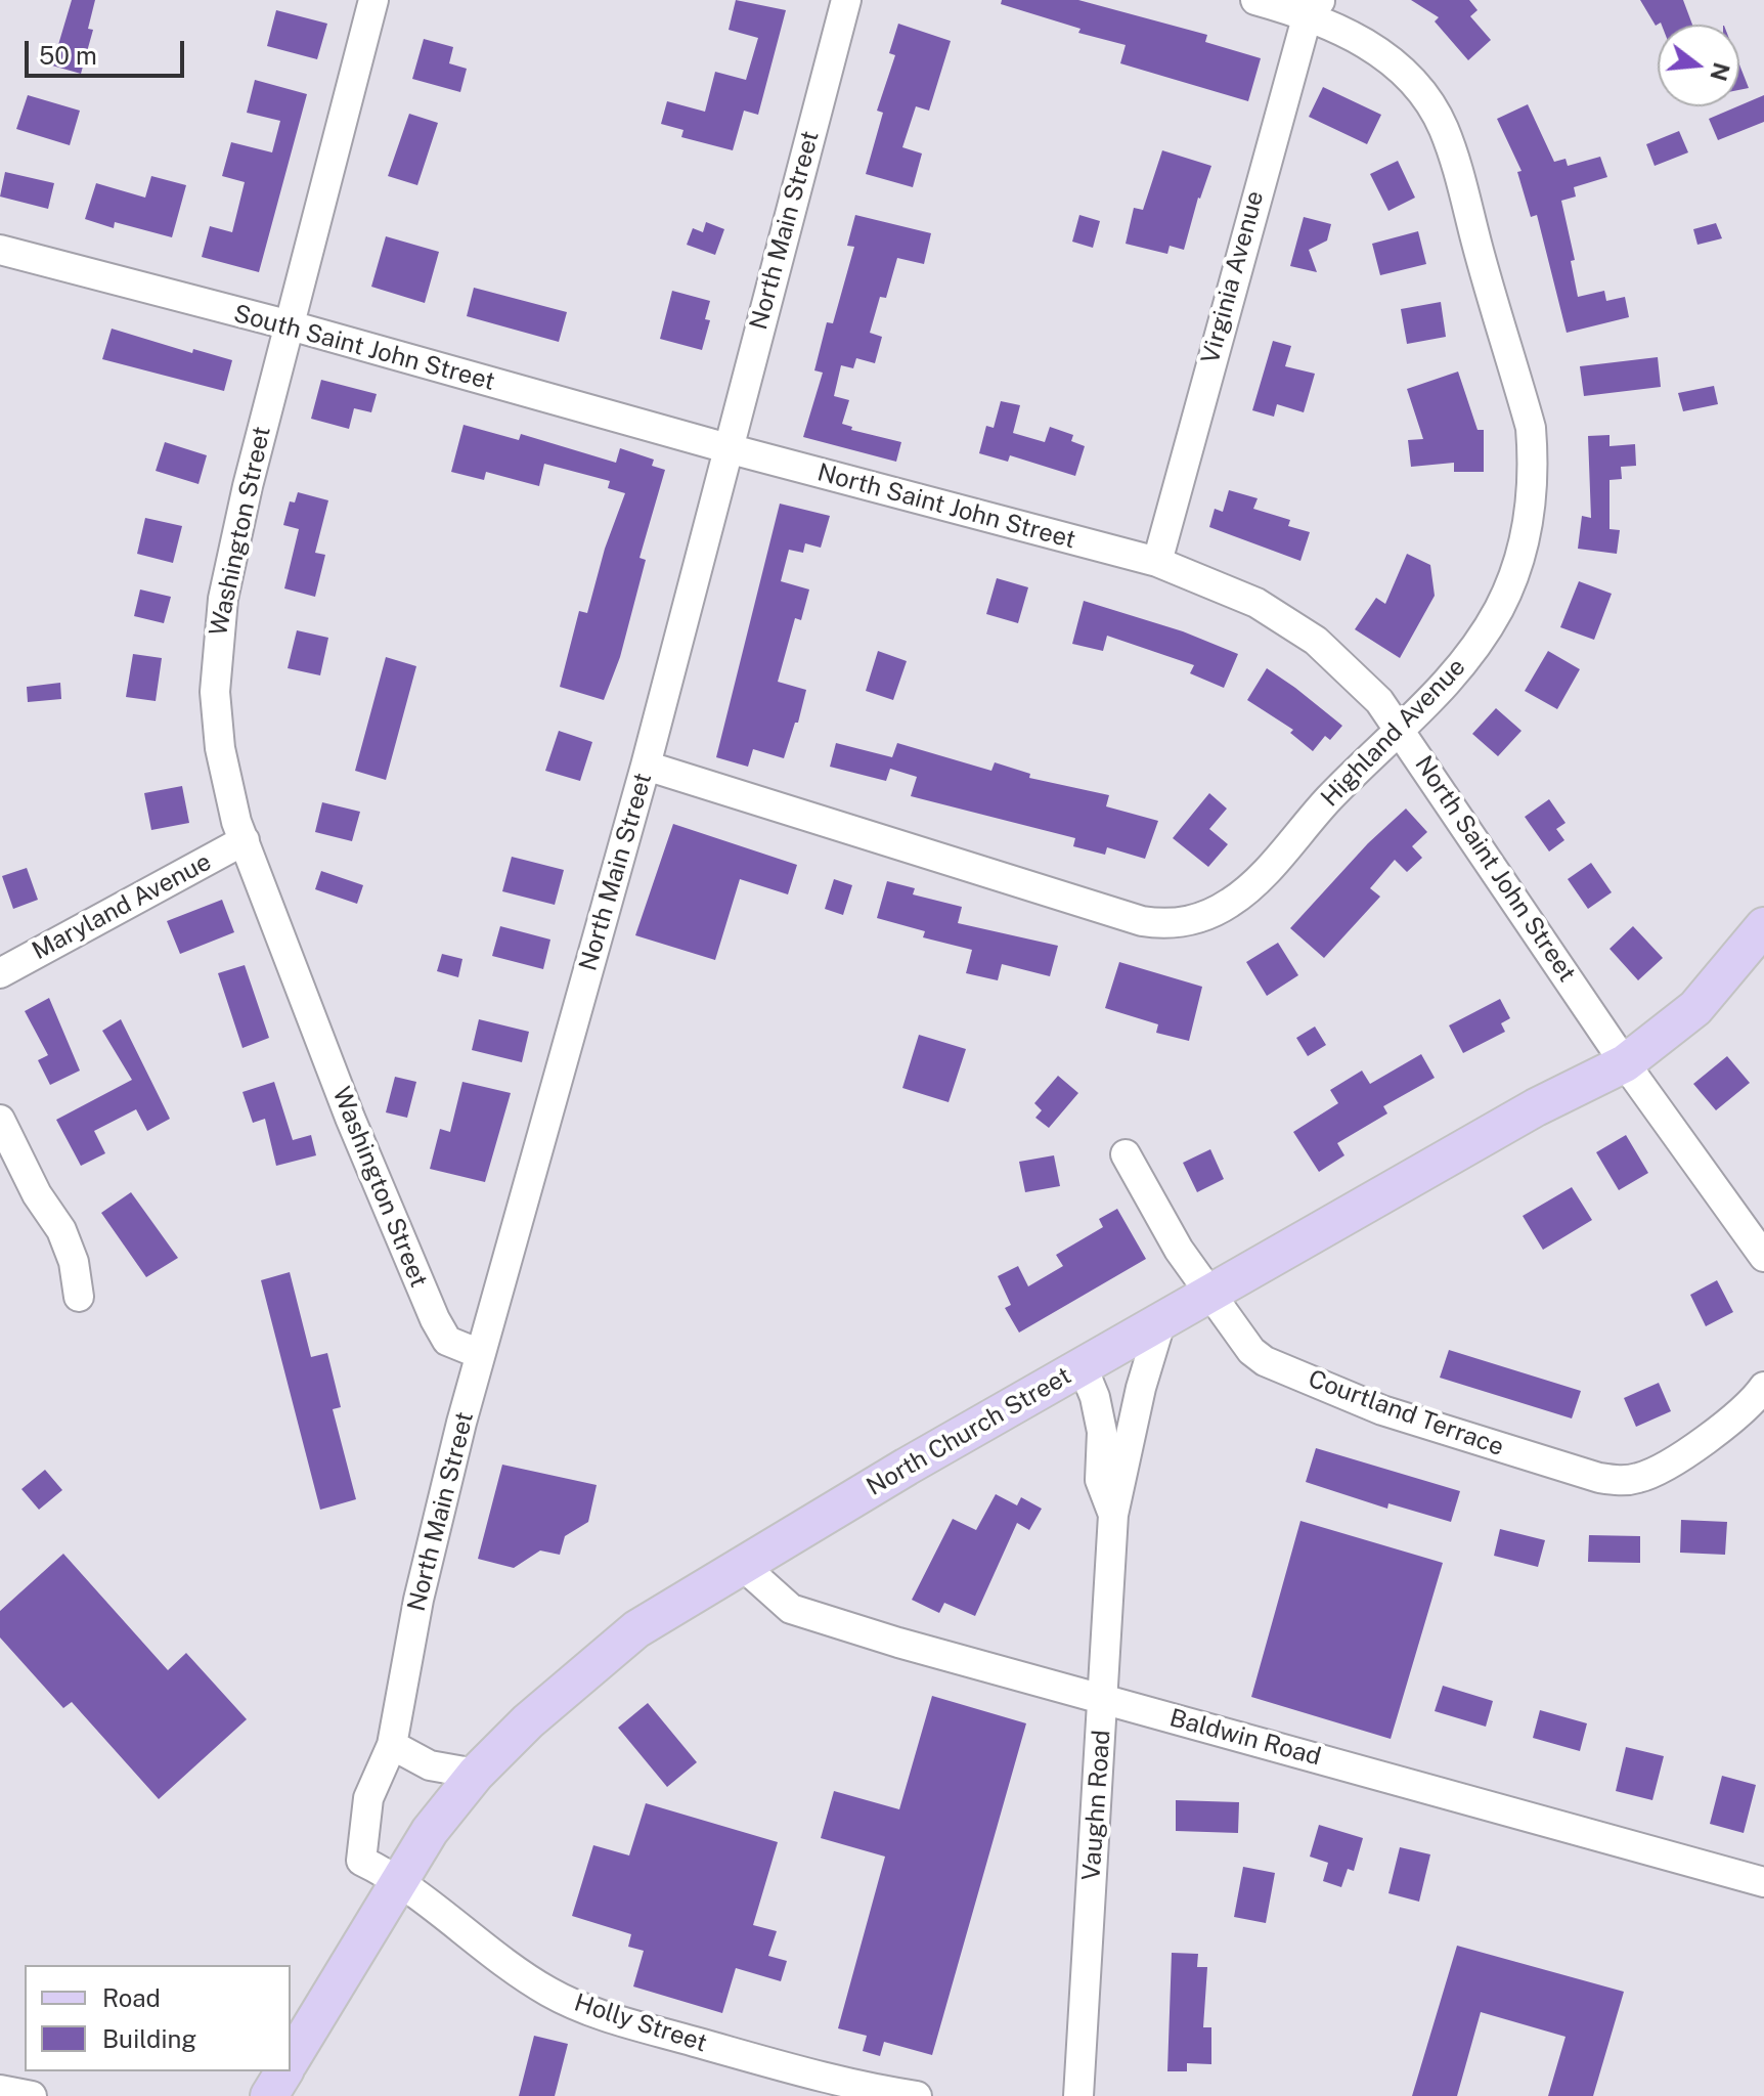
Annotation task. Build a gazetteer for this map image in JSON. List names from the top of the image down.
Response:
{
  "streets": {
    "main road": ["North Church Street"],
    "street": [
      "North Main Street",
      "Virginia Avenue",
      "South Saint John Street",
      "North Saint John Street",
      "Washington Street",
      "Highland Avenue",
      "Maryland Avenue",
      "Courtland Terrace",
      "Baldwin Road",
      "Vaughn Road",
      "Holly Street"
    ]
  },
  "crossings": [
    ["North Main Street", "South Saint John Street"],
    ["North Main Street", "North Saint John Street"],
    ["North Main Street", "Washington Street"],
    ["North Main Street", "Highland Avenue"],
    ["North Main Street", "North Church Street"],
    ["North Main Street", "Holly Street"],
    ["Virginia Avenue", "North Saint John Street"],
    ["Virginia Avenue", "Highland Avenue"],
    ["South Saint John Street", "North Saint John Street"],
    ["South Saint John Street", "Washington Street"],
    ["North Saint John Street", "Highland Avenue"],
    ["North Saint John Street", "North Church Street"],
    ["Washington Street", "Maryland Avenue"],
    ["Courtland Terrace", "North Church Street"],
    ["North Church Street", "Baldwin Road"],
    ["North Church Street", "Vaughn Road"],
    ["North Church Street", "Holly Street"],
    ["Baldwin Road", "Vaughn Road"]
  ],
  "legend": ["Road", "Building"],
  "scale_bar": "50 m",
  "north": "right"
}
